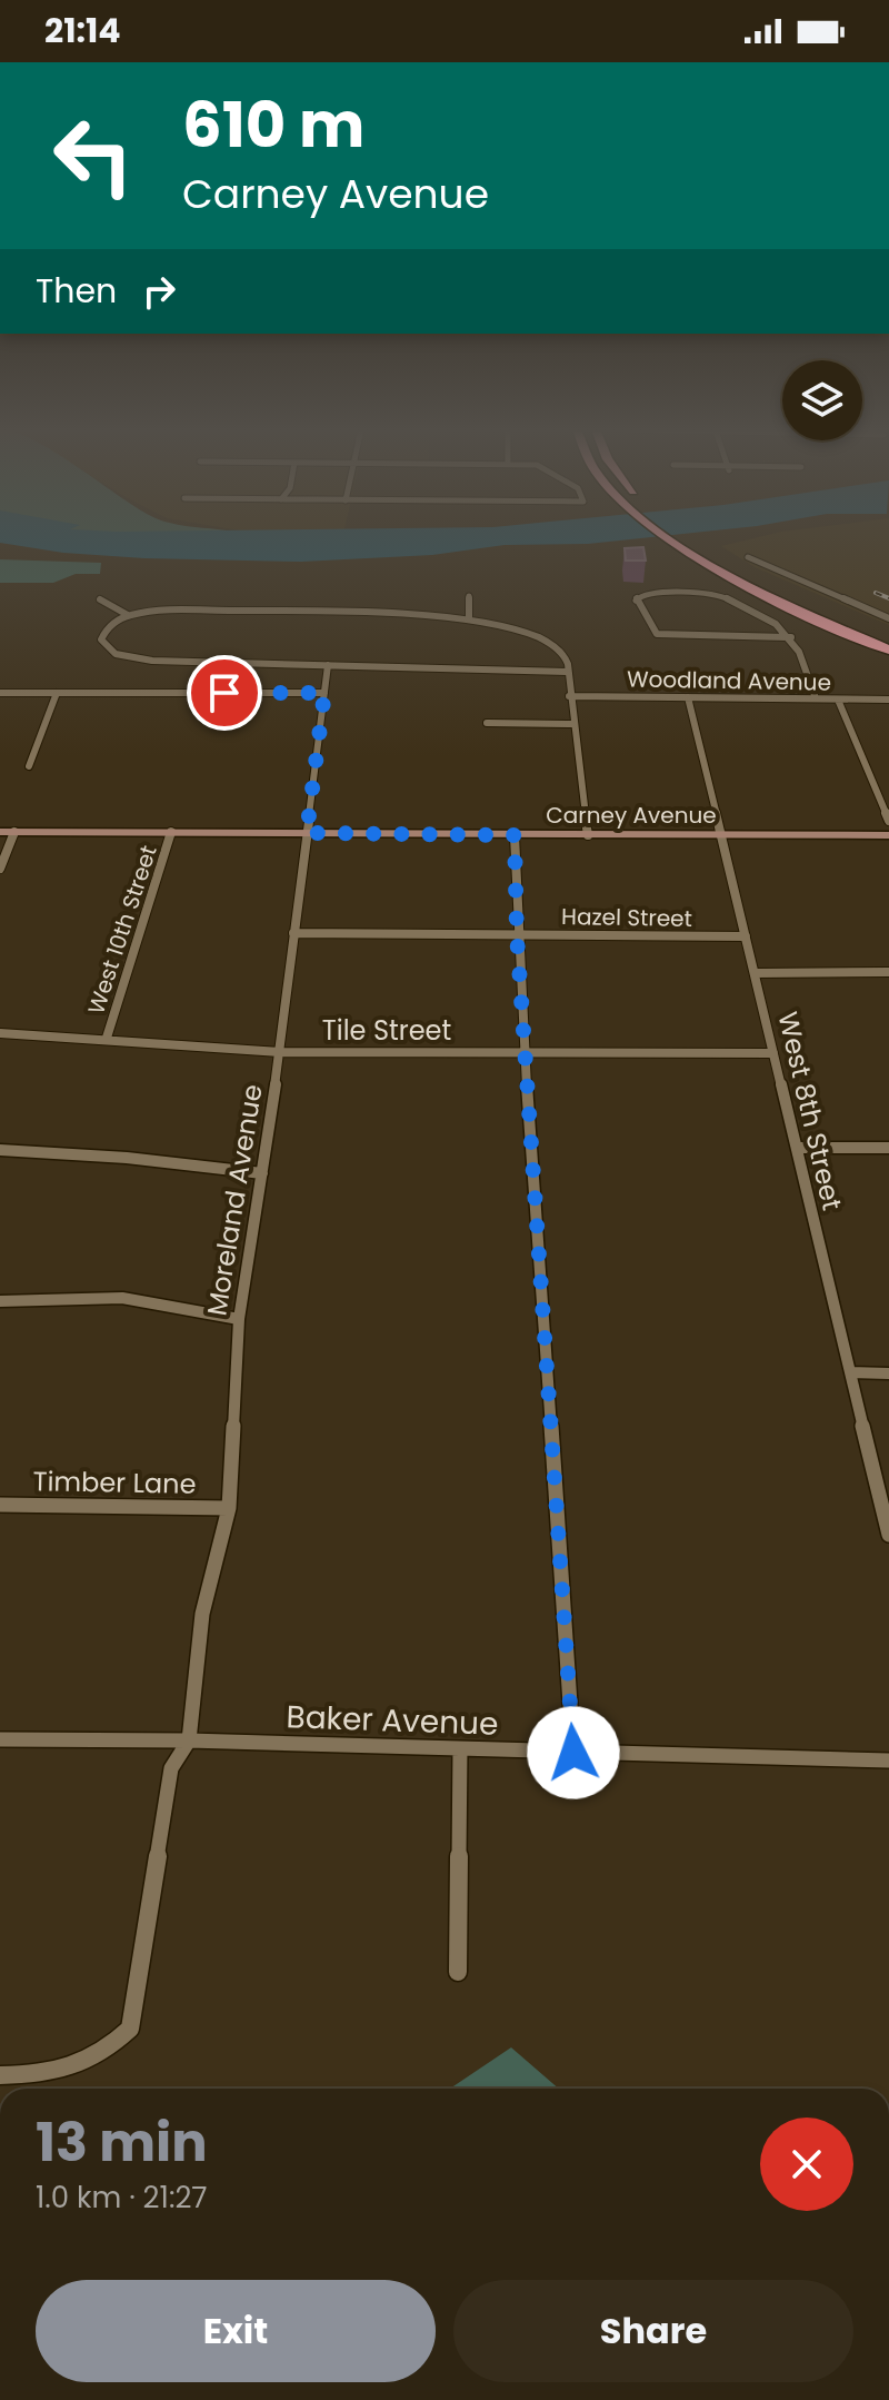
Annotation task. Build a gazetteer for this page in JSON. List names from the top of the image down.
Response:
{
  "streets": {
    "main road": ["Carney Avenue"],
    "street": [
      "Woodland Avenue",
      "Hazel Street",
      "West 10th Street",
      "Tile Street",
      "West 8th Street",
      "Moreland Avenue",
      "Timber Lane",
      "Baker Avenue"
    ]
  },
  "crossings": [
    ["Woodland Avenue", "West 8th Street"],
    ["Carney Avenue", "West 10th Street"],
    ["Carney Avenue", "West 8th Street"],
    ["Carney Avenue", "Moreland Avenue"],
    ["Hazel Street", "West 8th Street"],
    ["Hazel Street", "Moreland Avenue"],
    ["West 10th Street", "Tile Street"],
    ["Tile Street", "West 8th Street"],
    ["Tile Street", "Moreland Avenue"],
    ["Moreland Avenue", "Timber Lane"],
    ["Moreland Avenue", "Baker Avenue"]
  ],
  "page": {
    "status": "21:14",
    "turn": ["610 m", "Carney Avenue"],
    "then": "Then",
    "heading": ["13 min", "1.0 km · 21:27"],
    "buttons": ["Exit", "Share"]
  }
}
